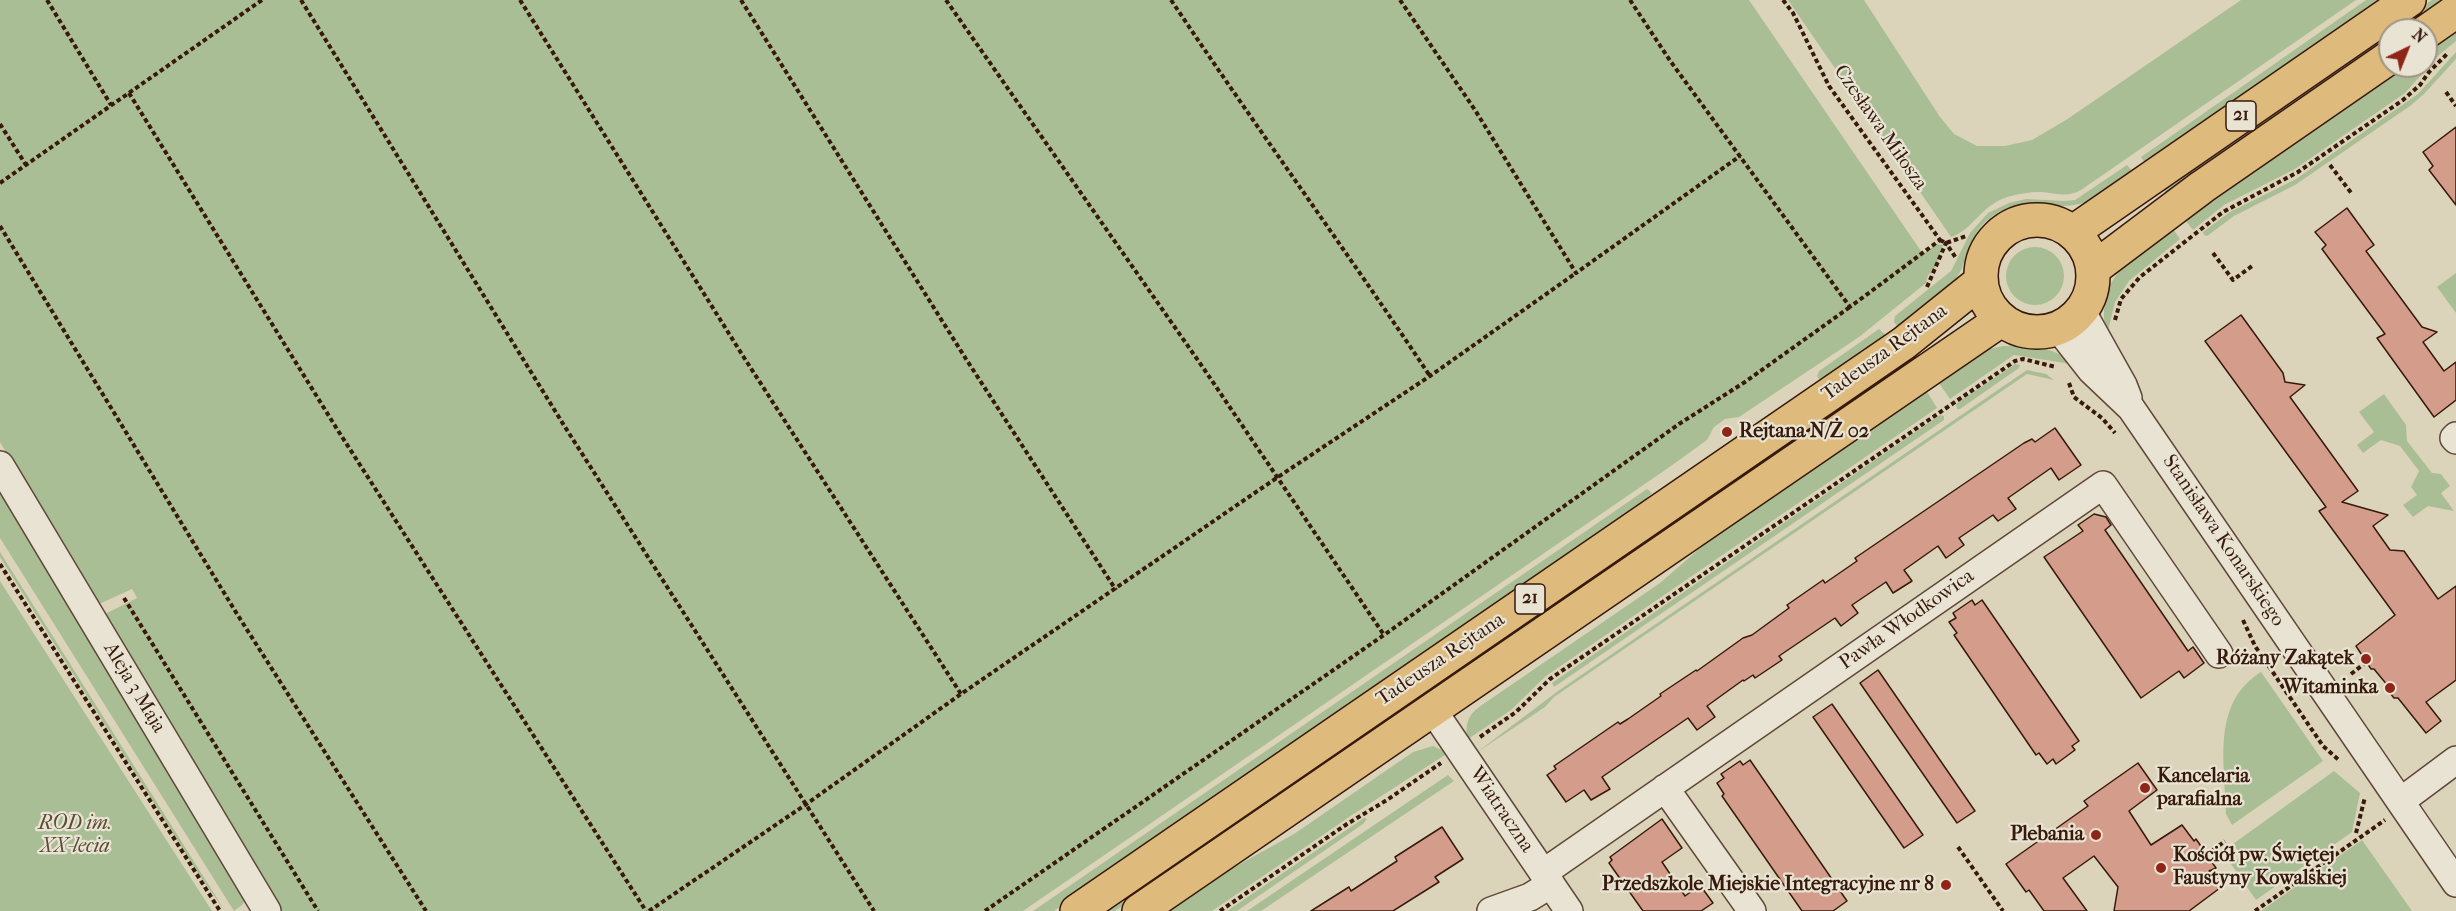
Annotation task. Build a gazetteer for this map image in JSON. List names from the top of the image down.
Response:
{
  "streets": {
    "main road": ["21", "Tadeusza Rejtana"],
    "street": [
      "Stanisława Konarskiego",
      "Pawła Włodkowica",
      "Aleja 3 Maja",
      "Wiatraczna"
    ],
    "path": ["Czesława Miłosza"]
  },
  "crossings": [
    ["21", "Tadeusza Rejtana"],
    ["21", "Stanisława Konarskiego"],
    ["Tadeusza Rejtana", "Stanisława Konarskiego"],
    ["Tadeusza Rejtana", "Wiatraczna"],
    ["Pawła Włodkowica", "Wiatraczna"]
  ],
  "parks": ["ROD im. XX-lecia"],
  "places": [
    "Rejtana N/Ż 02",
    "Różany Zakątek",
    "Witaminka",
    "Kancelaria parafialna",
    "Plebania",
    "Kościół pw. Świętej Faustyny Kowalskiej",
    "Przedszkole Miejskie Integracyjne nr 8"
  ],
  "north": "top right"
}
